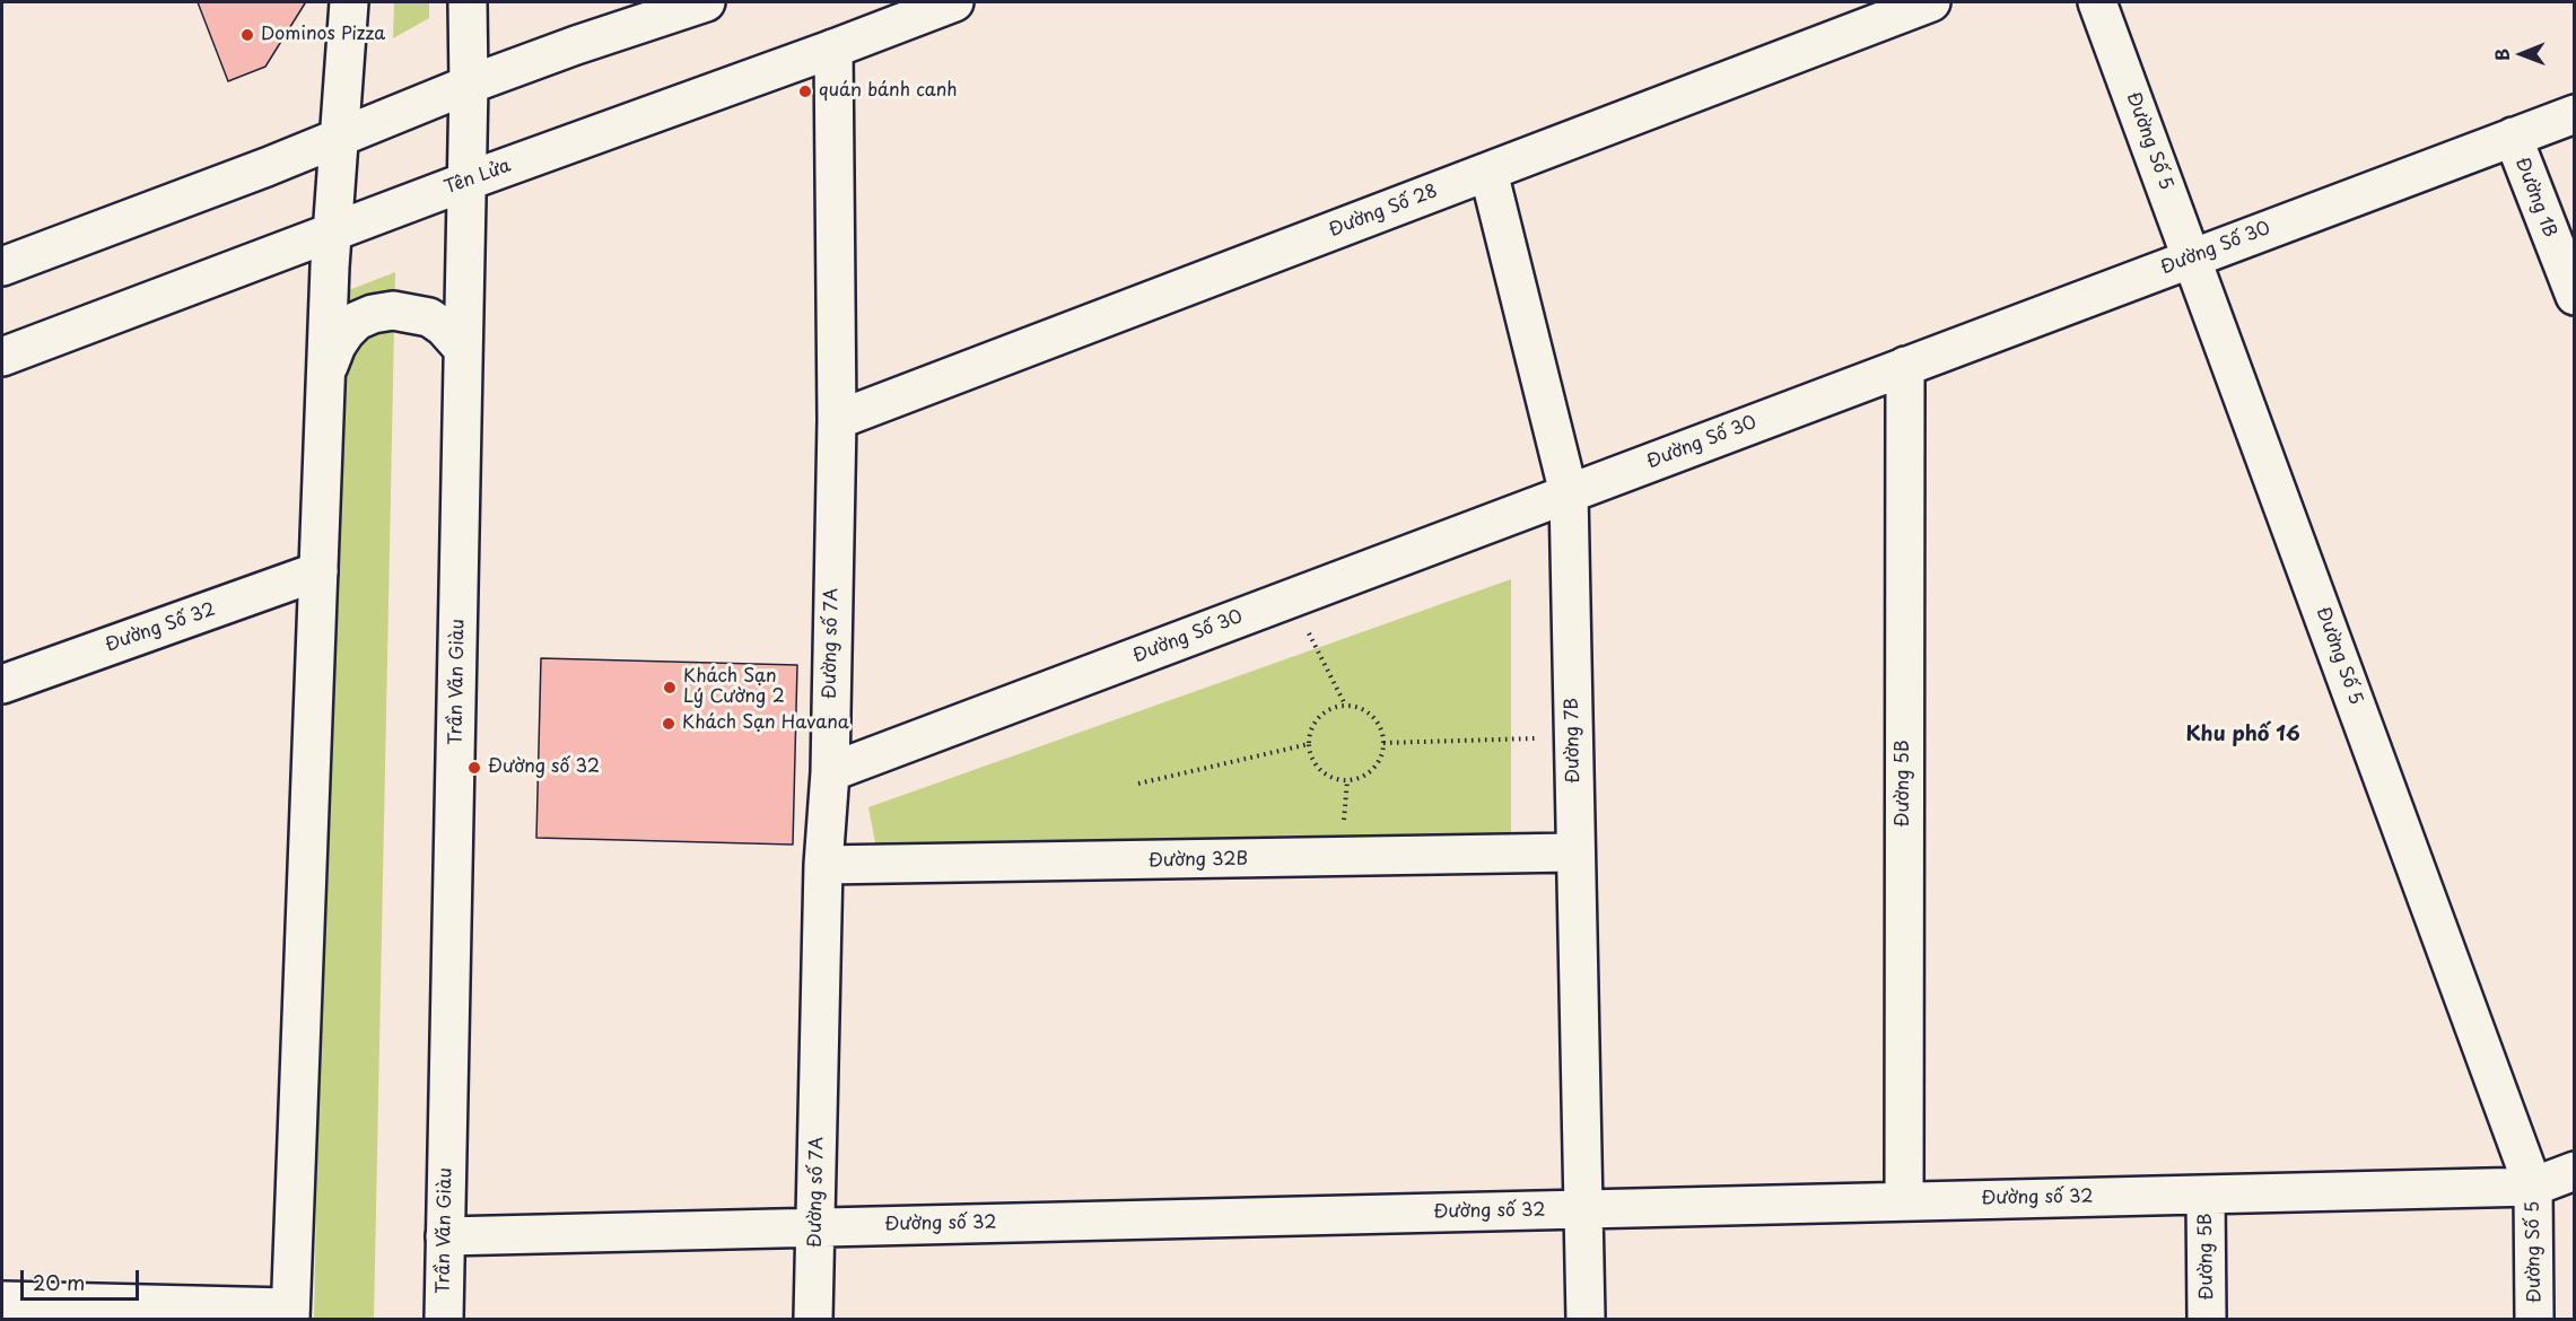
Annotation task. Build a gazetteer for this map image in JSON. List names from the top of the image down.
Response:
{
  "streets": {
    "street": [
      "Đường Số 5",
      "Tên Lửa",
      "Đường 1B",
      "Đường Số 28",
      "Đường Số 30",
      "Đường Số 32",
      "Đường số 7A",
      "Trần Văn Giàu",
      "Đường 7B",
      "Đường 5B",
      "Đường 32B",
      "Đường số 32"
    ]
  },
  "crossings": [
    ["Đường Số 5", "Đường Số 30"],
    ["Đường Số 5", "Đường số 32"],
    ["Tên Lửa", "Đường số 7A"],
    ["Tên Lửa", "Trần Văn Giàu"],
    ["Đường 1B", "Đường Số 30"],
    ["Đường Số 28", "Đường số 7A"],
    ["Đường Số 28", "Đường 7B"],
    ["Đường Số 30", "Đường số 7A"],
    ["Đường Số 30", "Đường 7B"],
    ["Đường Số 30", "Đường 5B"],
    ["Đường số 7A", "Đường 32B"],
    ["Đường số 7A", "Đường số 32"],
    ["Trần Văn Giàu", "Đường số 32"],
    ["Đường 7B", "Đường 32B"],
    ["Đường 7B", "Đường số 32"],
    ["Đường 5B", "Đường số 32"]
  ],
  "districts": ["Khu phố 16"],
  "places": [
    "Dominos Pizza",
    "quán bánh canh",
    "Khách Sạn Lý Cường 2",
    "Khách Sạn Havana",
    "Đường số 32"
  ],
  "scale_bar": "20 m",
  "north": "left"
}
